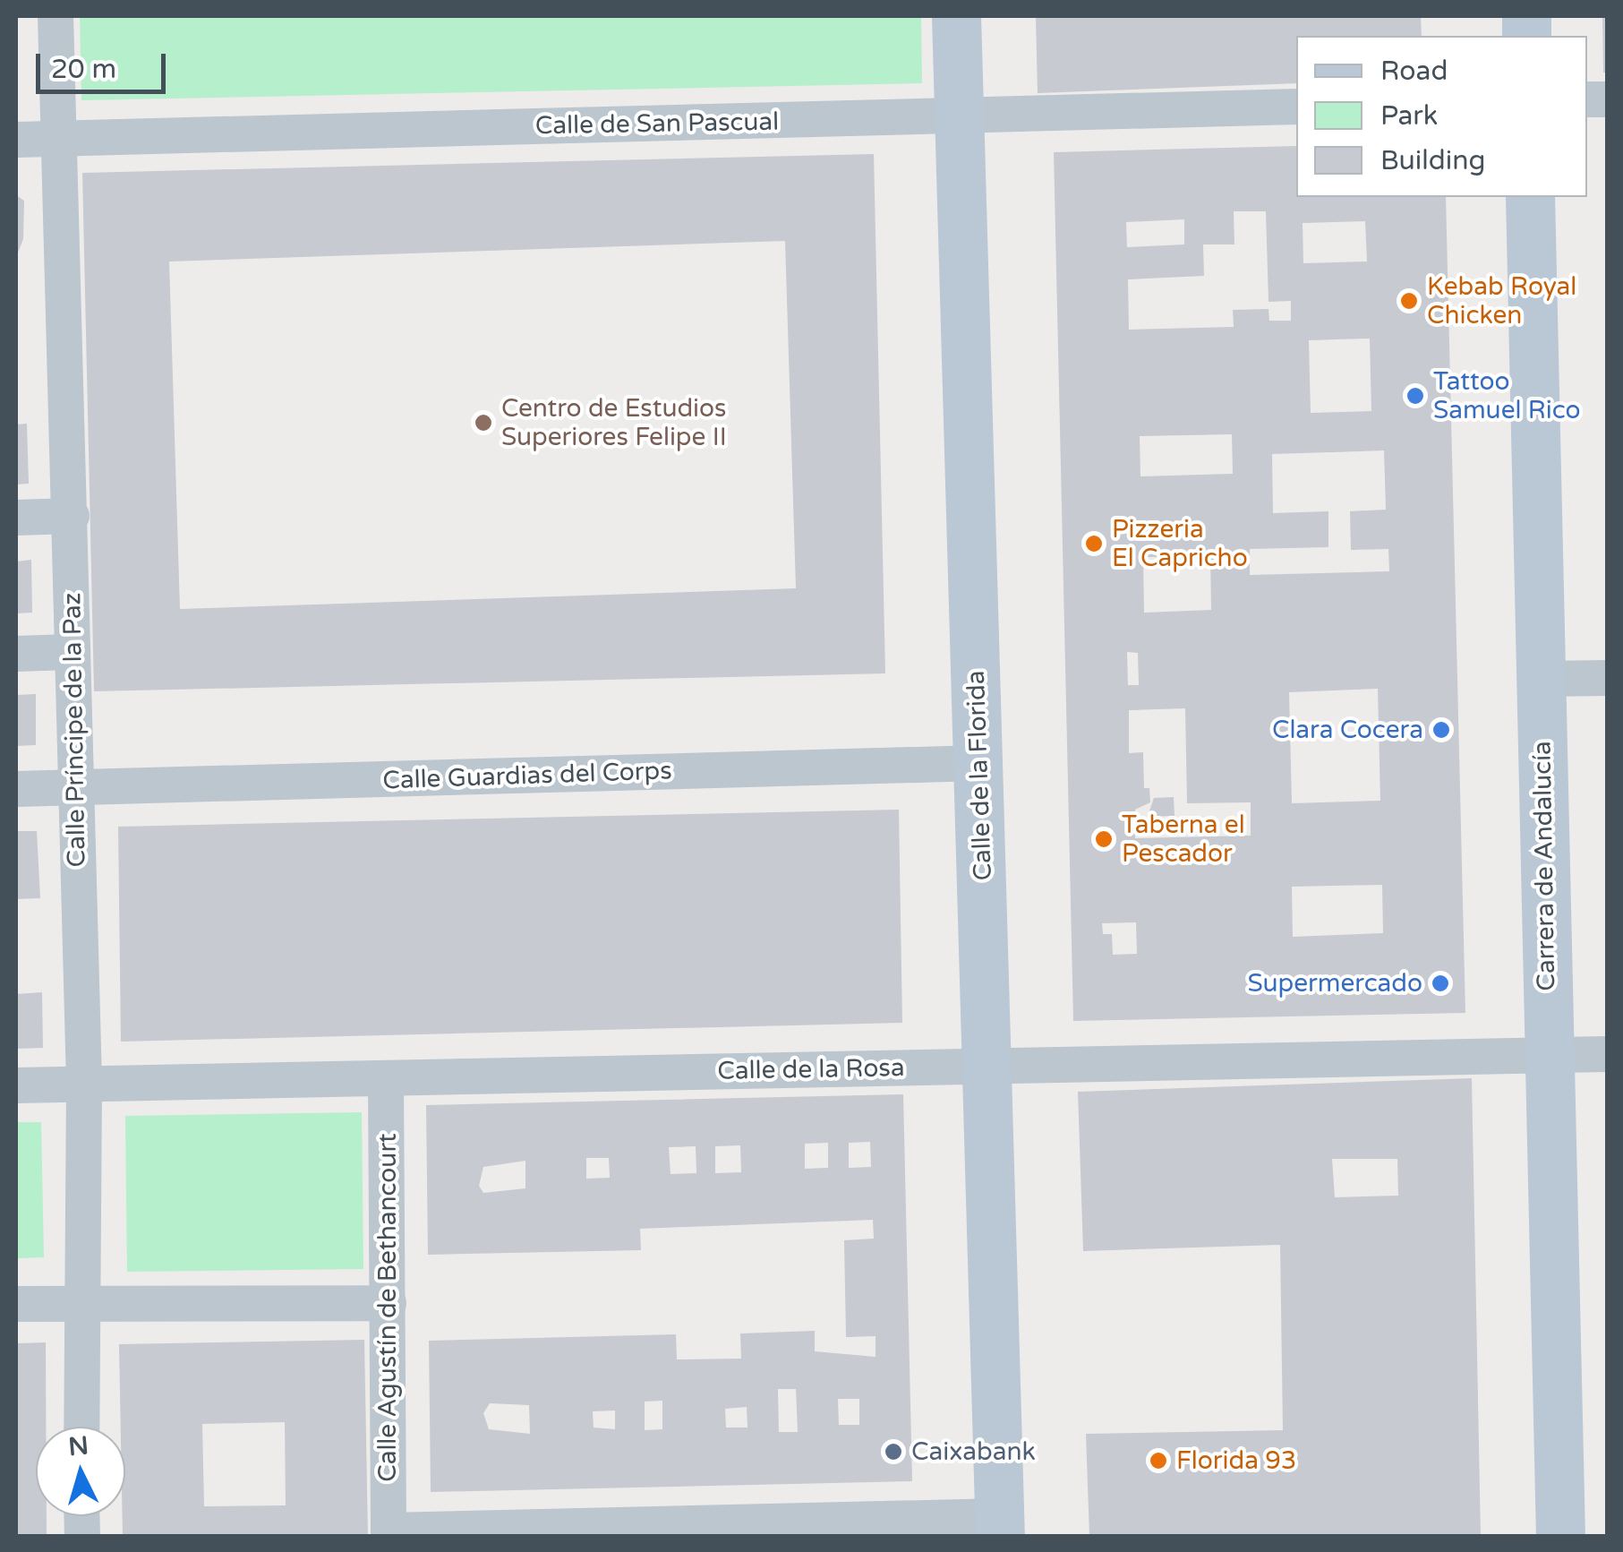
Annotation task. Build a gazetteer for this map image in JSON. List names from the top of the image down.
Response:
{
  "streets": {
    "main road": ["Calle de la Florida", "Carrera de Andalucía"],
    "street": [
      "Calle de San Pascual",
      "Calle Príncipe de la Paz",
      "Calle Guardias del Corps",
      "Calle de la Rosa",
      "Calle Agustín de Bethancourt"
    ]
  },
  "crossings": [
    ["Calle de San Pascual", "Calle Príncipe de la Paz"],
    ["Calle de San Pascual", "Calle de la Florida"],
    ["Calle Príncipe de la Paz", "Calle Guardias del Corps"],
    ["Calle Príncipe de la Paz", "Calle de la Rosa"],
    ["Calle Guardias del Corps", "Calle de la Florida"],
    ["Calle de la Florida", "Calle de la Rosa"],
    ["Carrera de Andalucía", "Calle de la Rosa"],
    ["Calle de la Rosa", "Calle Agustín de Bethancourt"]
  ],
  "places": [
    "Kebab Royal Chicken",
    "Tattoo Samuel Rico",
    "Centro de Estudios Superiores Felipe II",
    "Pizzeria El Capricho",
    "Clara Cocera",
    "Taberna el Pescador",
    "Supermercado",
    "Caixabank",
    "Florida 93"
  ],
  "legend": ["Road", "Park", "Building"],
  "scale_bar": "20 m",
  "north": "top"
}
